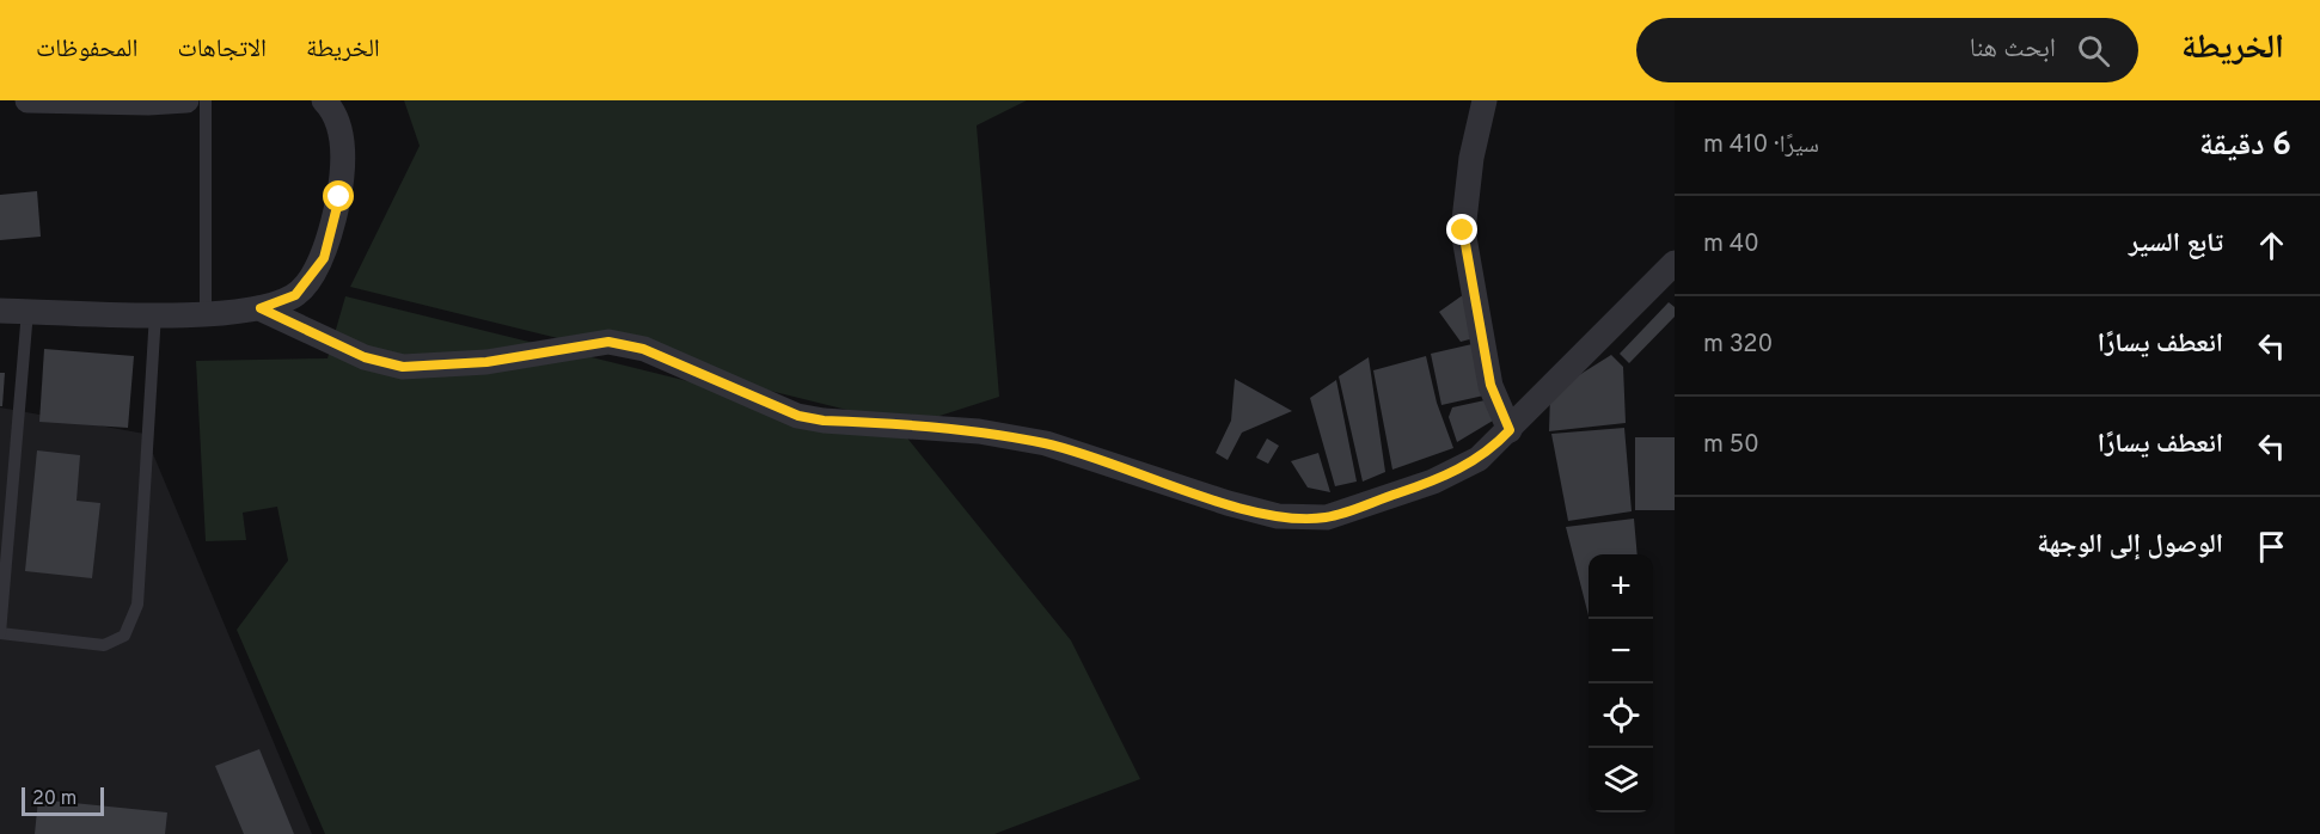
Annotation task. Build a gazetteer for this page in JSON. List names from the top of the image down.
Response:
{
  "scale_bar": "20 m",
  "page": {
    "header": "الخريطة",
    "search": "ابحث هنا",
    "nav": ["الخريطة", "الاتجاهات", "المحفوظات"],
    "heading": ["6 دقيقة", "سيرًا · 410 m"],
    "list": [
      ["تابع السير", "40 m"],
      ["انعطف يسارًا", "320 m"],
      ["انعطف يسارًا", "50 m"],
      "الوصول إلى الوجهة"
    ],
    "map_buttons": ["+", "−"],
    "scale": "20 m"
  }
}
